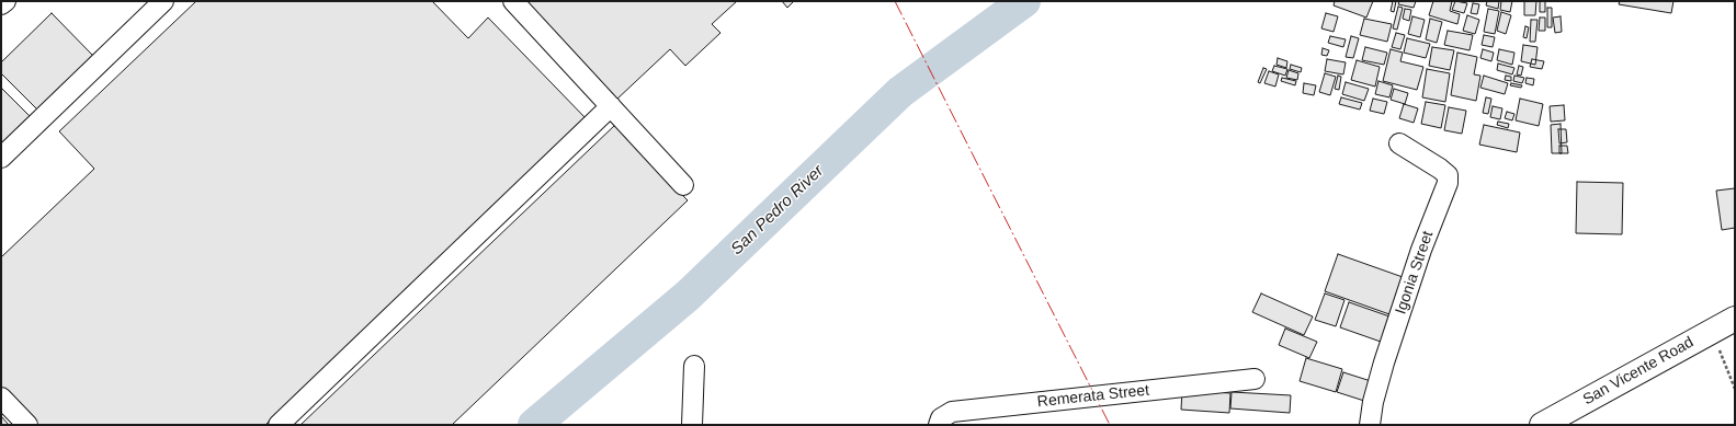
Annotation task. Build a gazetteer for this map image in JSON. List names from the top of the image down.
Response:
{
  "streets": {
    "main road": ["San Vicente Road"],
    "street": ["Igonia Street", "Remerata Street"]
  },
  "water": ["San Pedro River"]
}
